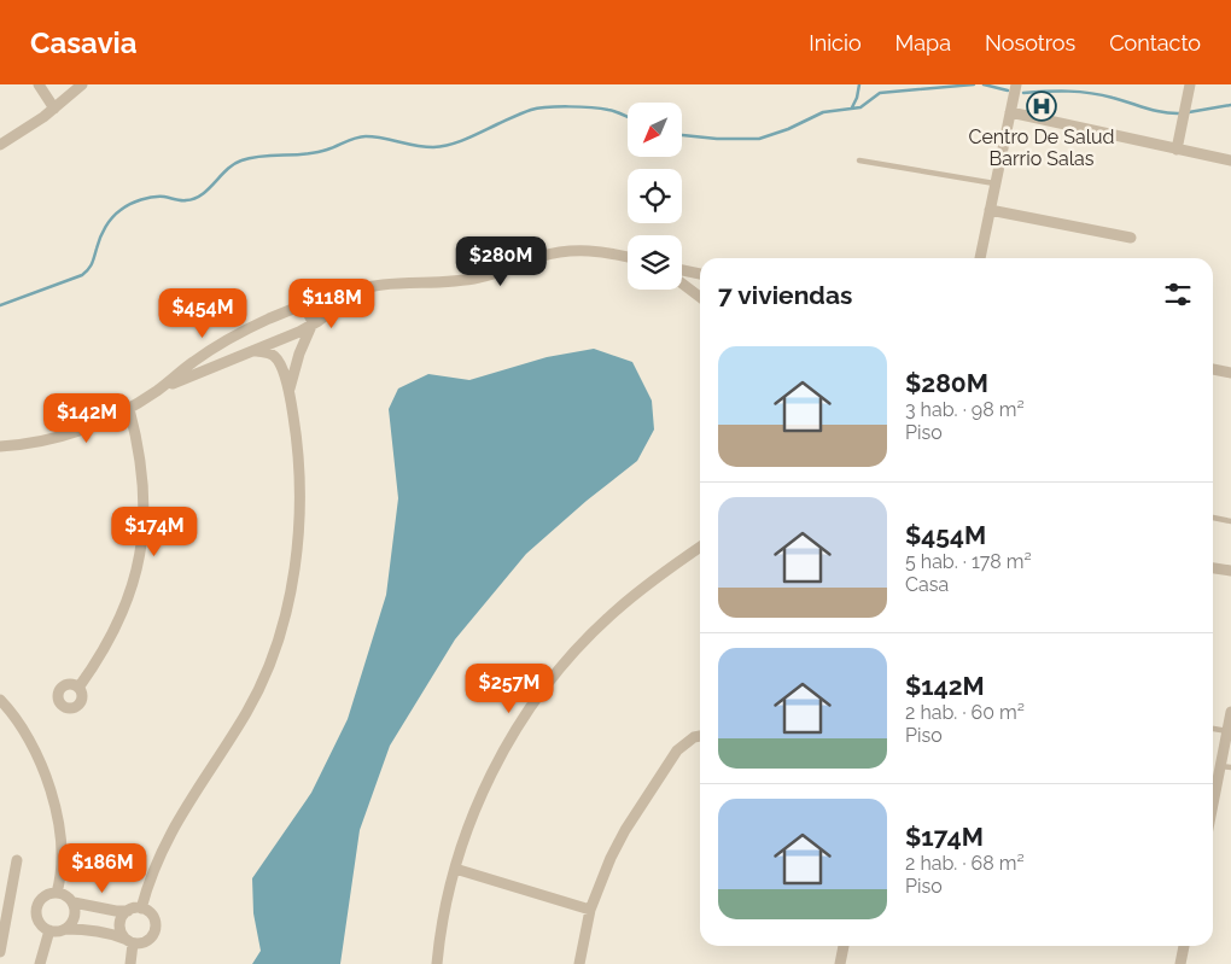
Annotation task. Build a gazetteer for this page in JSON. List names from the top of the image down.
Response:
{
  "places": {
    "hospital": ["Centro De Salud Barrio Salas"]
  },
  "north": "bottom left",
  "page": {
    "header": "Casavia",
    "nav": [
      "Inicio",
      "Mapa",
      "Nosotros",
      "Contacto"
    ],
    "price": [
      "$280M",
      "$118M",
      "$454M",
      "$142M",
      "$174M",
      "$257M",
      "$186M"
    ],
    "heading": "7 viviendas",
    "list": [
      {
        "name": "$280M",
        "note": "3 hab. · 98 m² · Piso"
      },
      {
        "name": "$454M",
        "note": "5 hab. · 178 m² · Casa"
      },
      {
        "name": "$142M",
        "note": "2 hab. · 60 m² · Piso"
      },
      {
        "name": "$174M",
        "note": "2 hab. · 68 m² · Piso"
      }
    ]
  }
}
